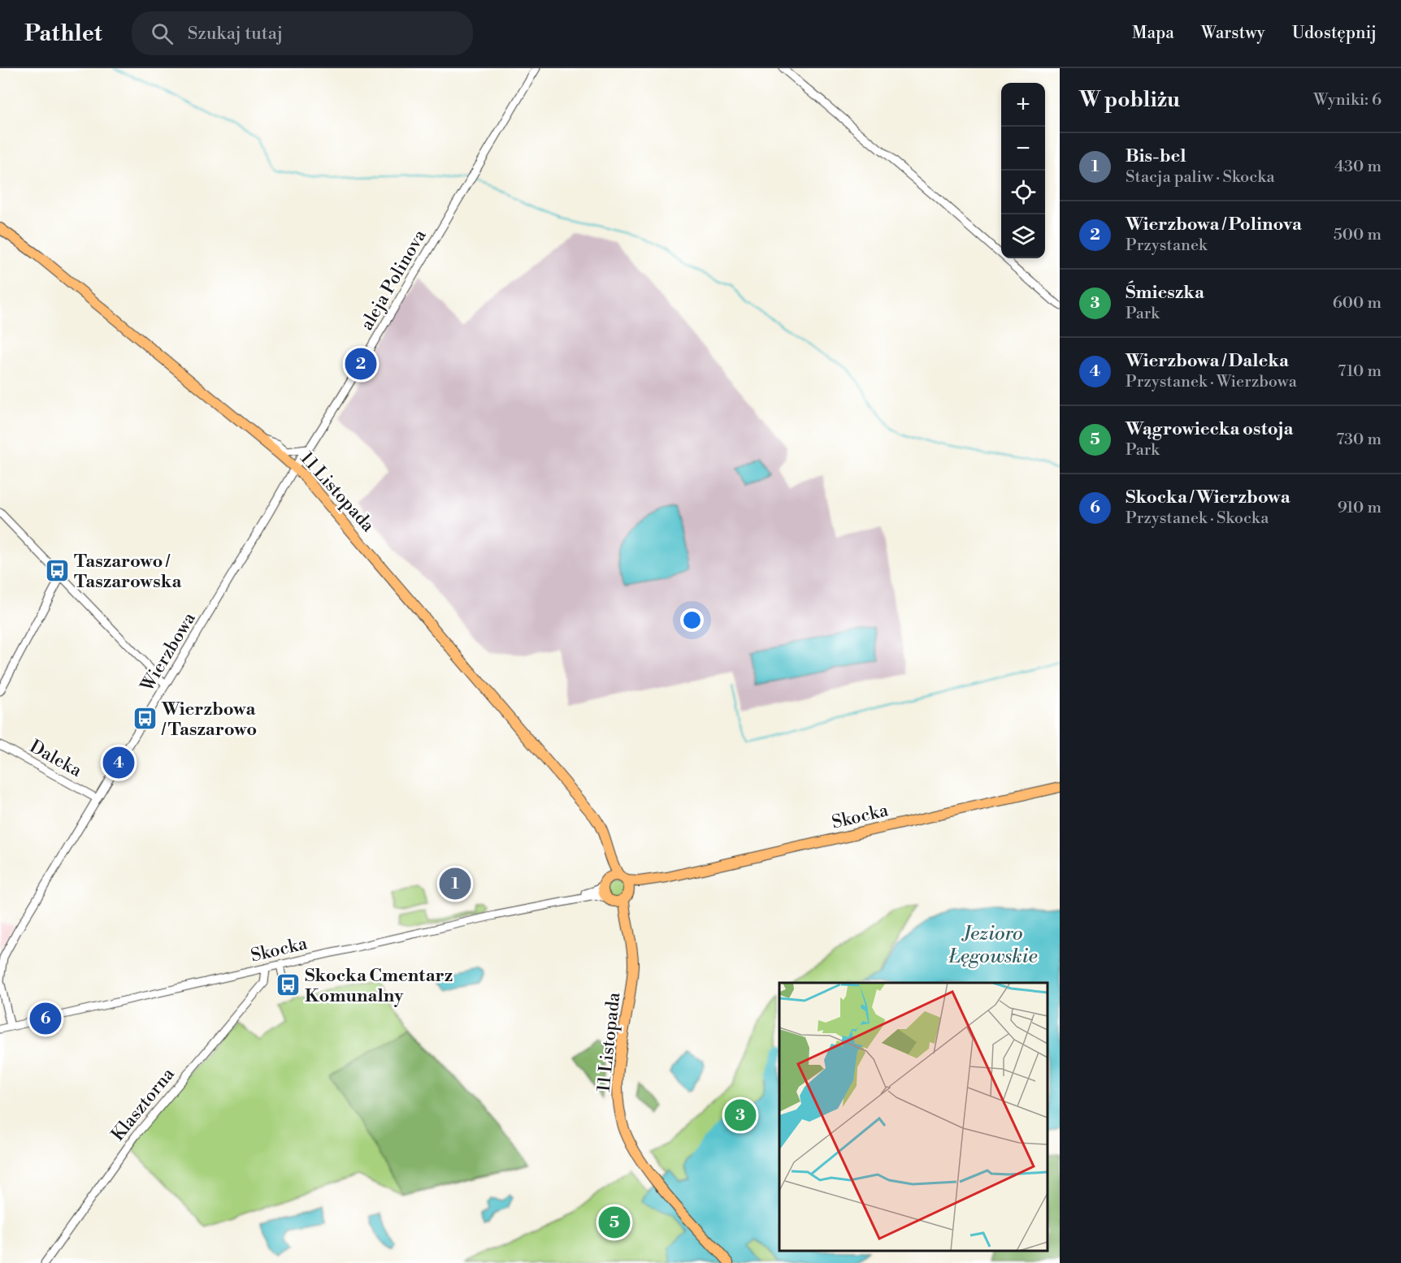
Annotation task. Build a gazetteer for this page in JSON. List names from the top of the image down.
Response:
{
  "streets": {
    "main road": ["11 Listopada", "Skocka"],
    "street": [
      "aleja Polinova",
      "Wierzbowa",
      "Daleka",
      "Klasztorna"
    ]
  },
  "crossings": [
    ["aleja Polinova", "11 Listopada"],
    ["aleja Polinova", "Wierzbowa"],
    ["11 Listopada", "Wierzbowa"],
    ["11 Listopada", "Skocka"],
    ["Wierzbowa", "Daleka"],
    ["Wierzbowa", "Skocka"],
    ["Skocka", "Klasztorna"]
  ],
  "water": ["Jezioro Łęgowskie"],
  "places": {
    "bus stop": ["Taszarowo / Taszarowska", "Wierzbowa / Taszarowo", "Skocka Cmentarz Komunalny"]
  },
  "page": {
    "header": "Pathlet",
    "search": "Szukaj tutaj",
    "nav": ["Mapa", "Warstwy", "Udostępnij"],
    "heading": ["W pobliżu", "Wyniki: 6"],
    "map_buttons": ["+", "−"],
    "list": [
      {
        "mark": "1",
        "name": "Bis-bel",
        "note": "Stacja paliw · Skocka",
        "value": "430 m"
      },
      {
        "mark": "2",
        "name": "Wierzbowa / Polinova",
        "note": "Przystanek",
        "value": "500 m"
      },
      {
        "mark": "3",
        "name": "Śmieszka",
        "note": "Park",
        "value": "600 m"
      },
      {
        "mark": "4",
        "name": "Wierzbowa / Daleka",
        "note": "Przystanek · Wierzbowa",
        "value": "710 m"
      },
      {
        "mark": "5",
        "name": "Wągrowiecka ostoja",
        "note": "Park",
        "value": "730 m"
      },
      {
        "mark": "6",
        "name": "Skocka / Wierzbowa",
        "note": "Przystanek · Skocka",
        "value": "910 m"
      }
    ],
    "pins": [
      "2",
      "4",
      "1",
      "6",
      "3",
      "5"
    ]
  }
}
